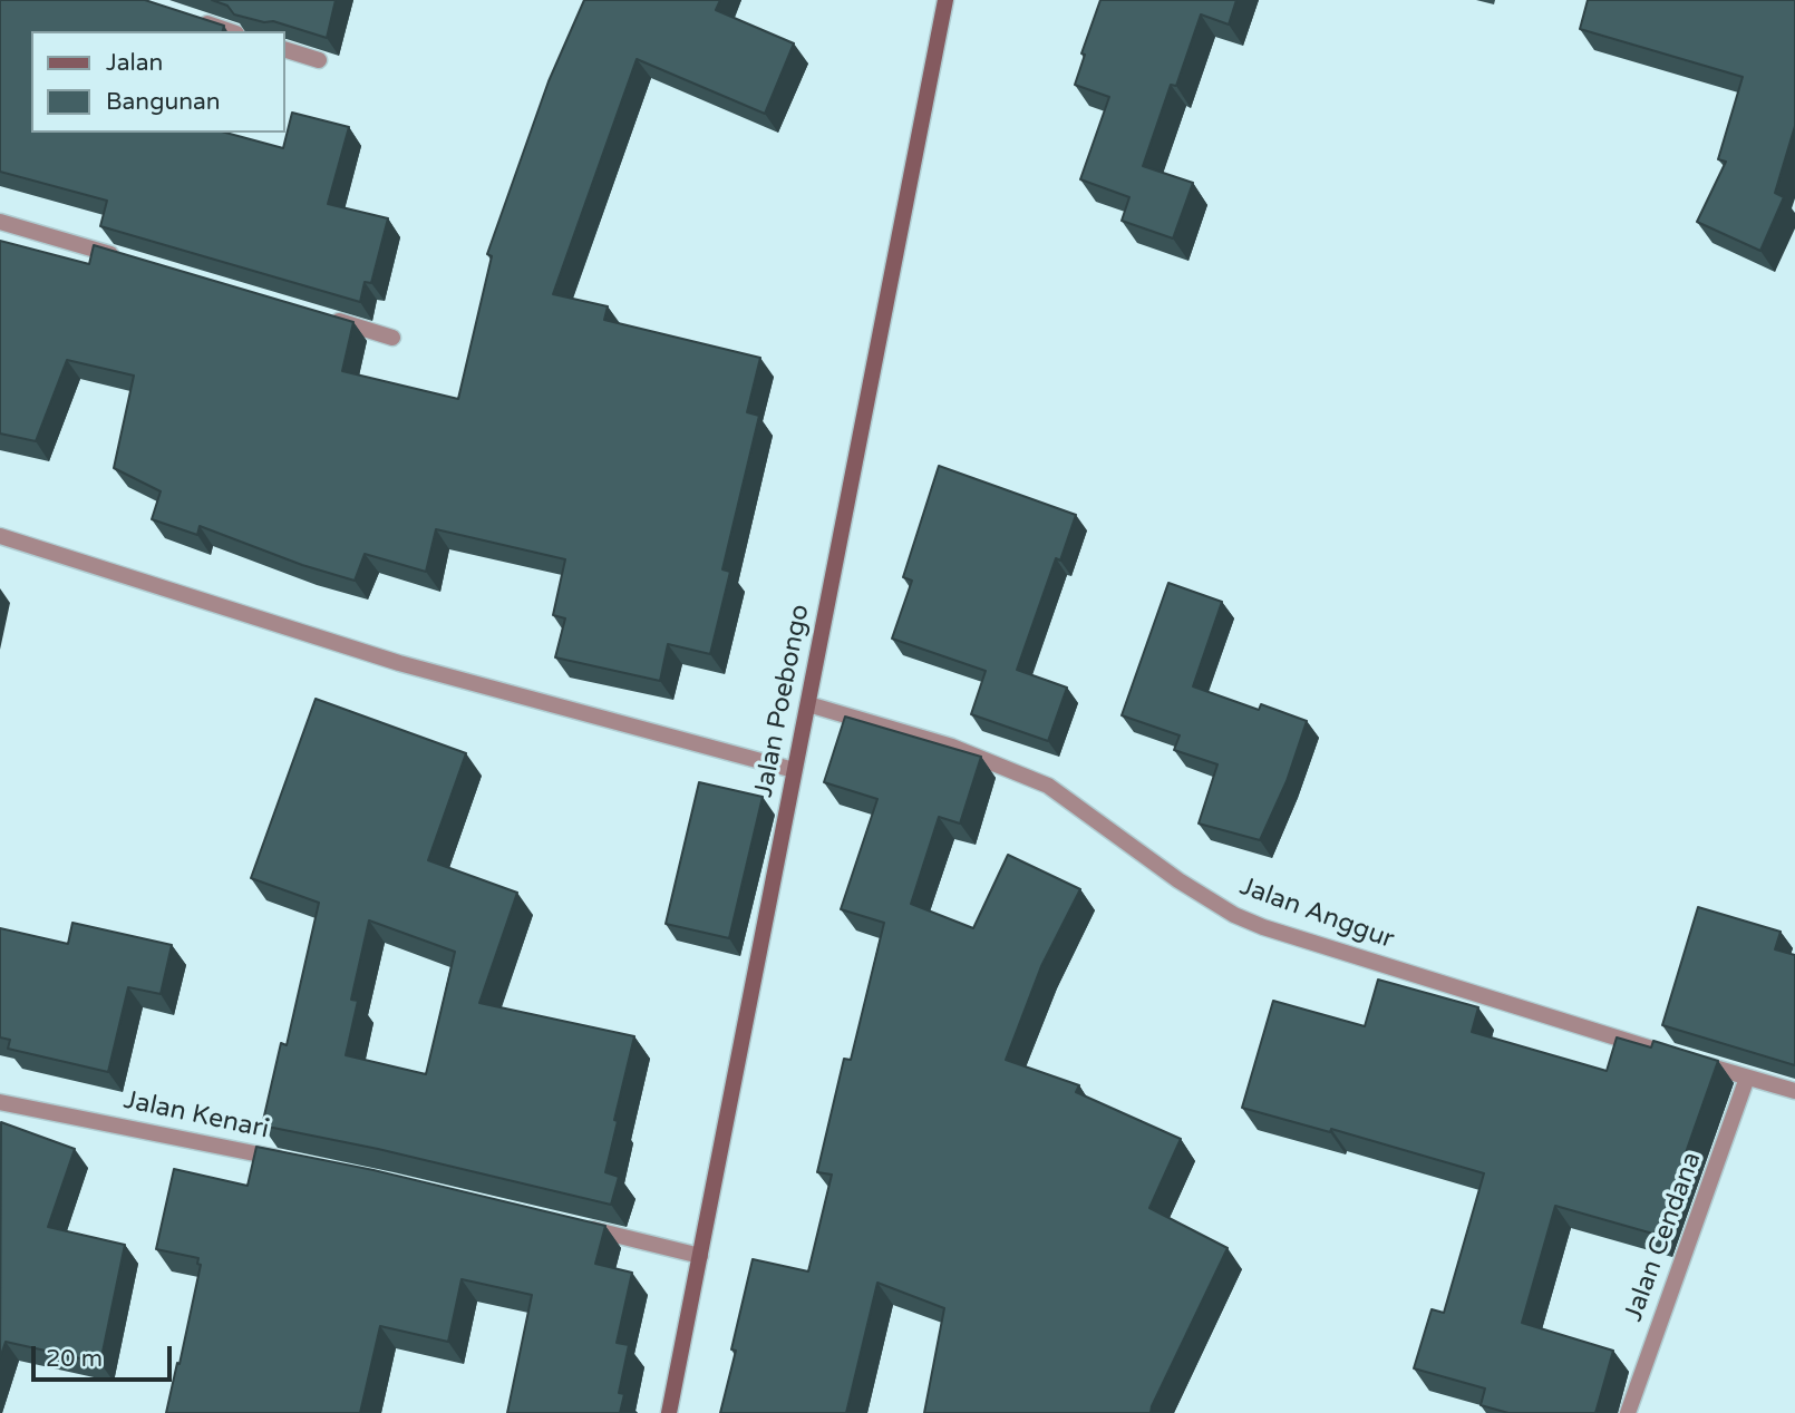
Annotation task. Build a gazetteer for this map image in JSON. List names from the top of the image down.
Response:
{
  "streets": {
    "main road": ["Jalan Poebongo"],
    "street": ["Jalan Anggur", "Jalan Kenari", "Jalan Cendana"]
  },
  "crossings": [
    ["Jalan Poebongo", "Jalan Anggur"],
    ["Jalan Anggur", "Jalan Cendana"]
  ],
  "legend": ["Jalan", "Bangunan"],
  "scale_bar": "20 m"
}
